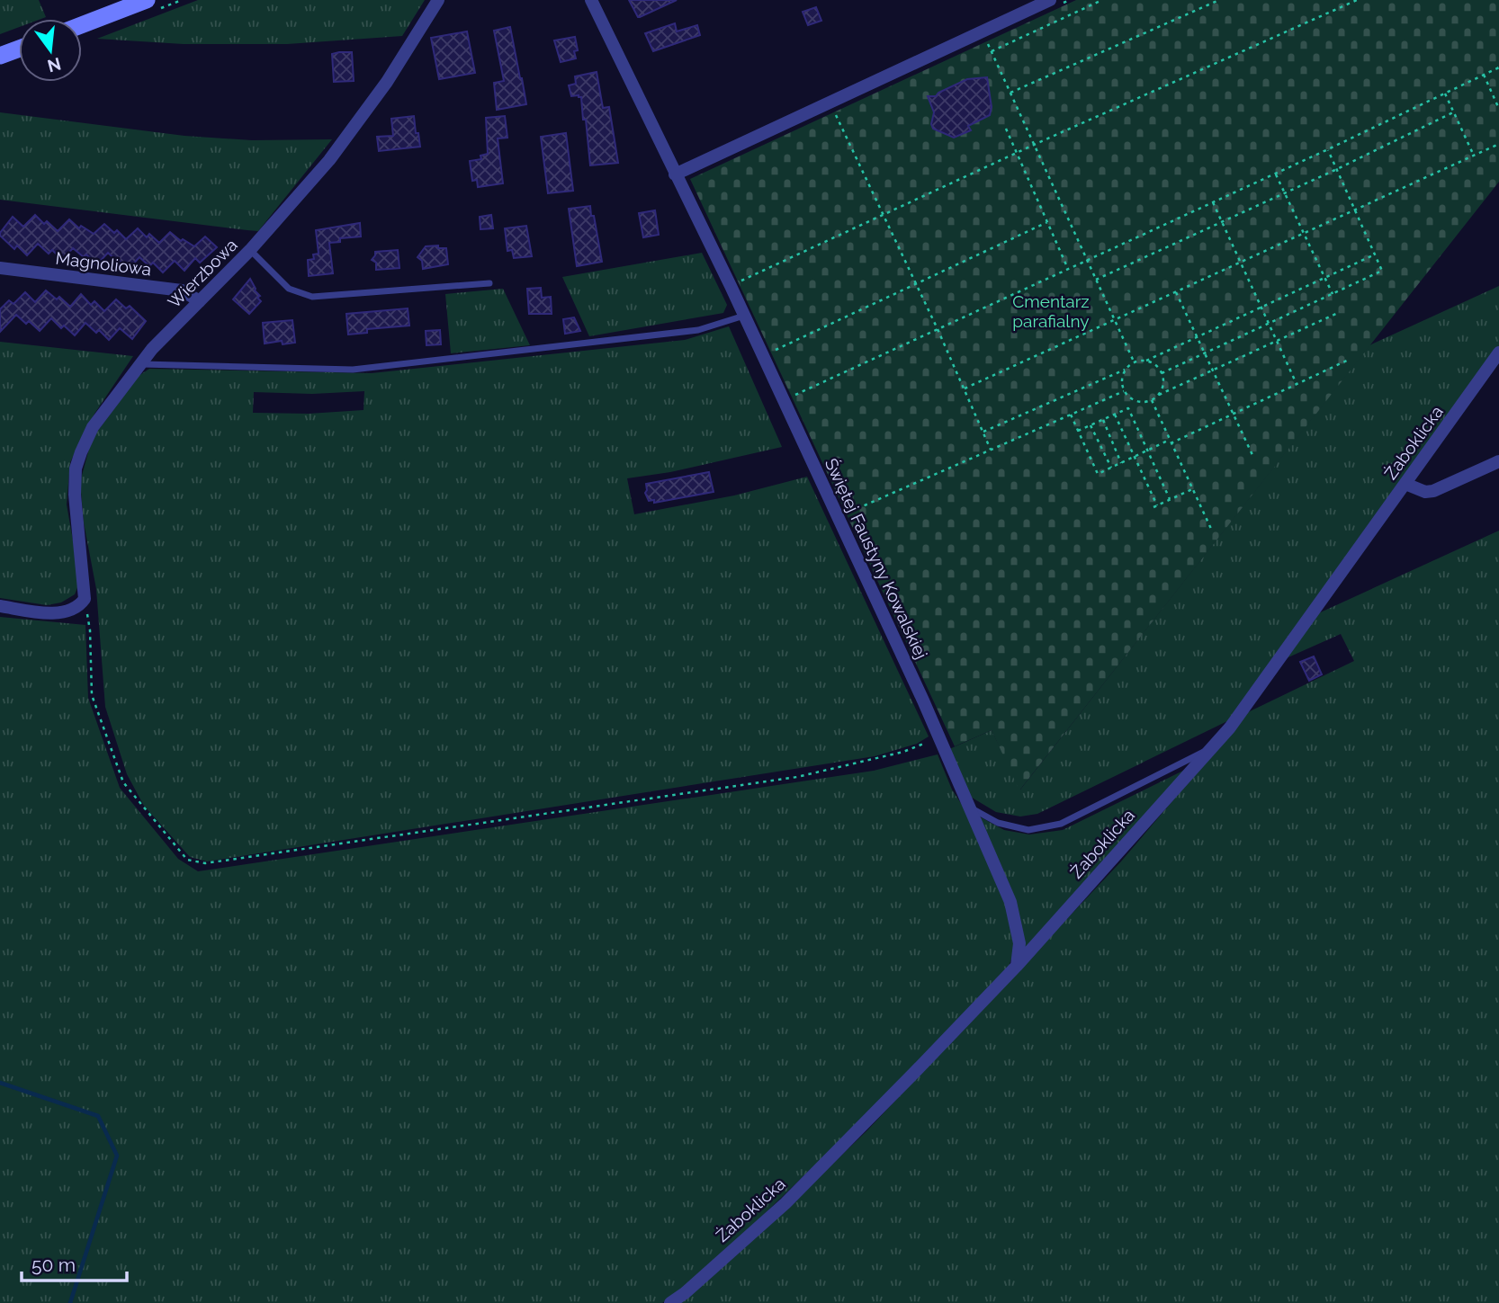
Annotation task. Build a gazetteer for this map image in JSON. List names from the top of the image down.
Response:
{
  "streets": {
    "street": [
      "Magnoliowa",
      "Wierzbowa",
      "Żaboklicka",
      "Świętej Faustyny Kowalskiej"
    ]
  },
  "crossings": [
    ["Magnoliowa", "Wierzbowa"],
    ["Żaboklicka", "Świętej Faustyny Kowalskiej"]
  ],
  "parks": ["Cmentarz parafialny"],
  "scale_bar": "50 m",
  "north": "bottom"
}
